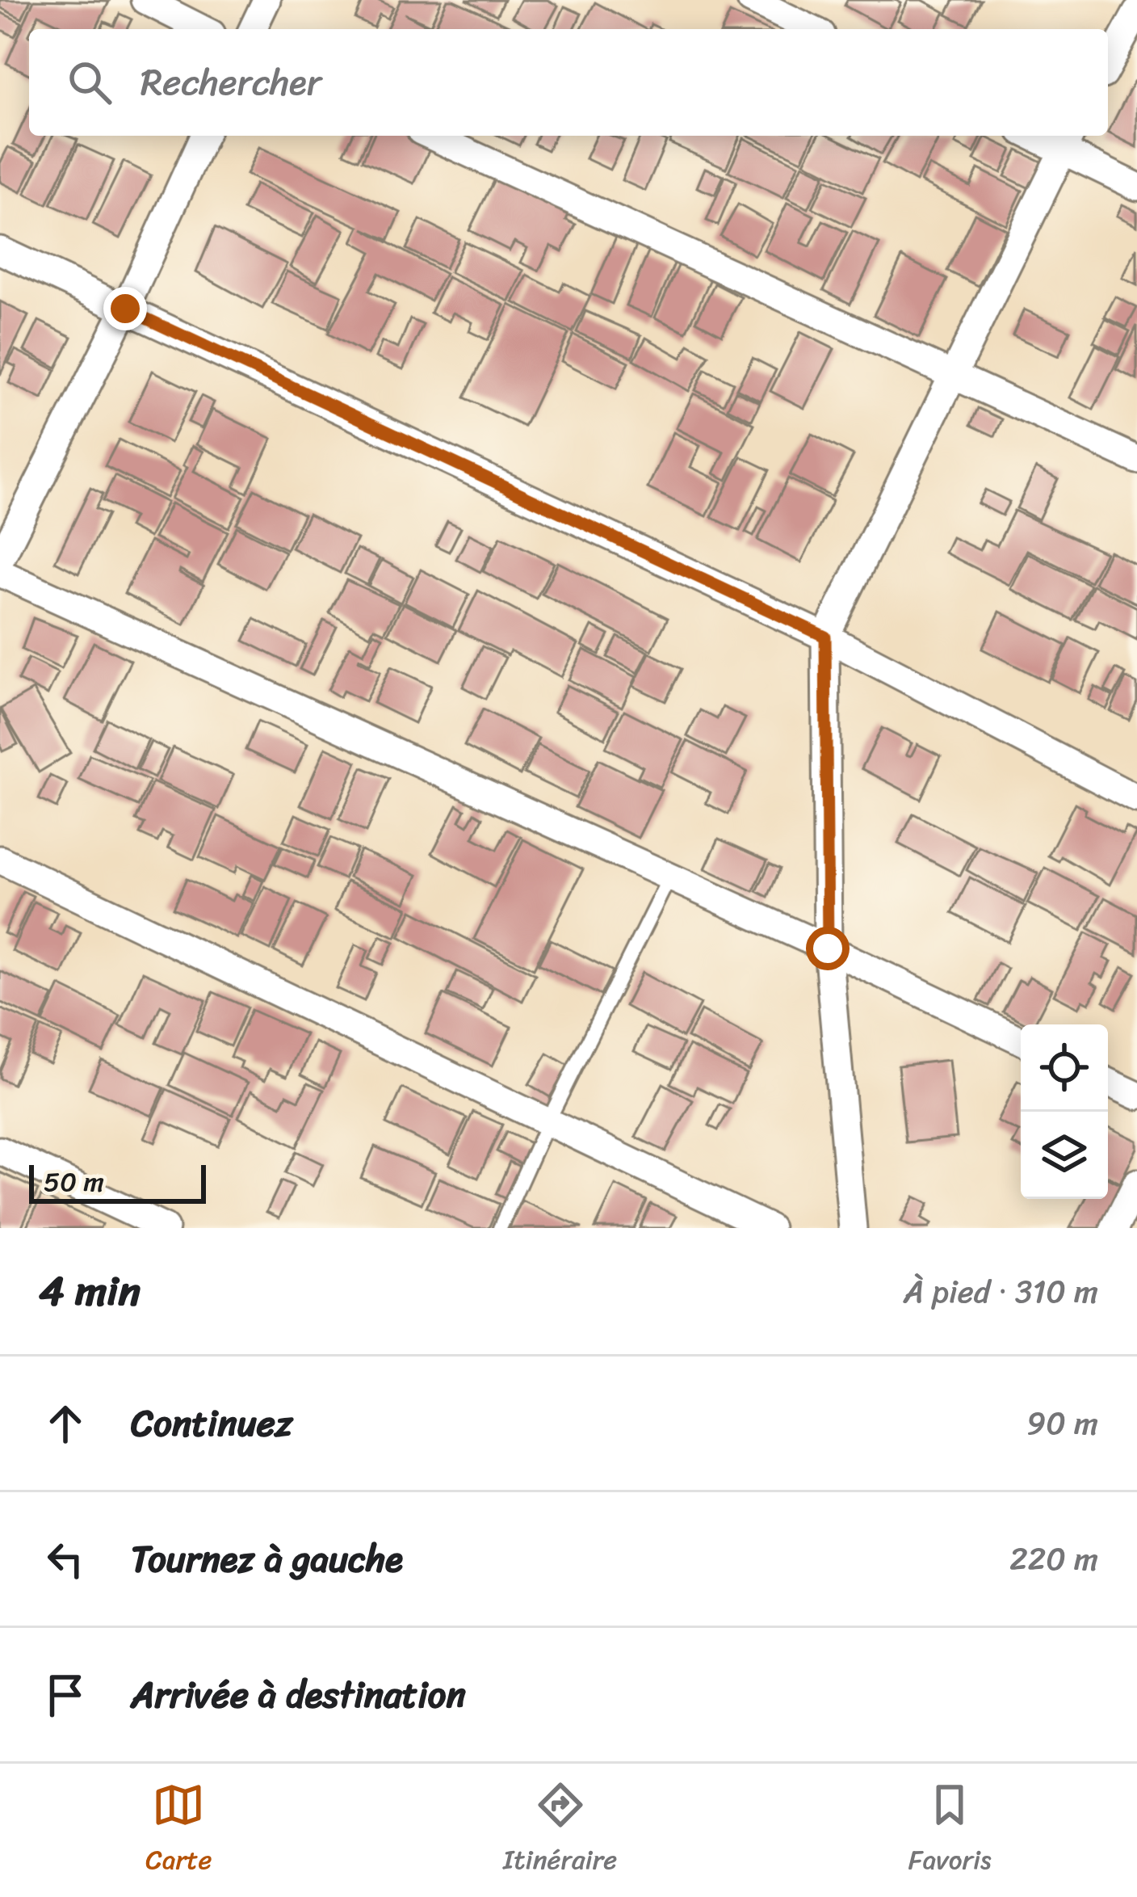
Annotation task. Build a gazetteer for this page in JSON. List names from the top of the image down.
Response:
{
  "scale_bar": "50 m",
  "page": {
    "search": "Rechercher",
    "scale": "50 m",
    "heading": ["4 min", "À pied · 310 m"],
    "list": [
      ["Continuez", "90 m"],
      ["Tournez à gauche", "220 m"],
      "Arrivée à destination"
    ],
    "nav": ["Carte", "Itinéraire", "Favoris"]
  }
}
